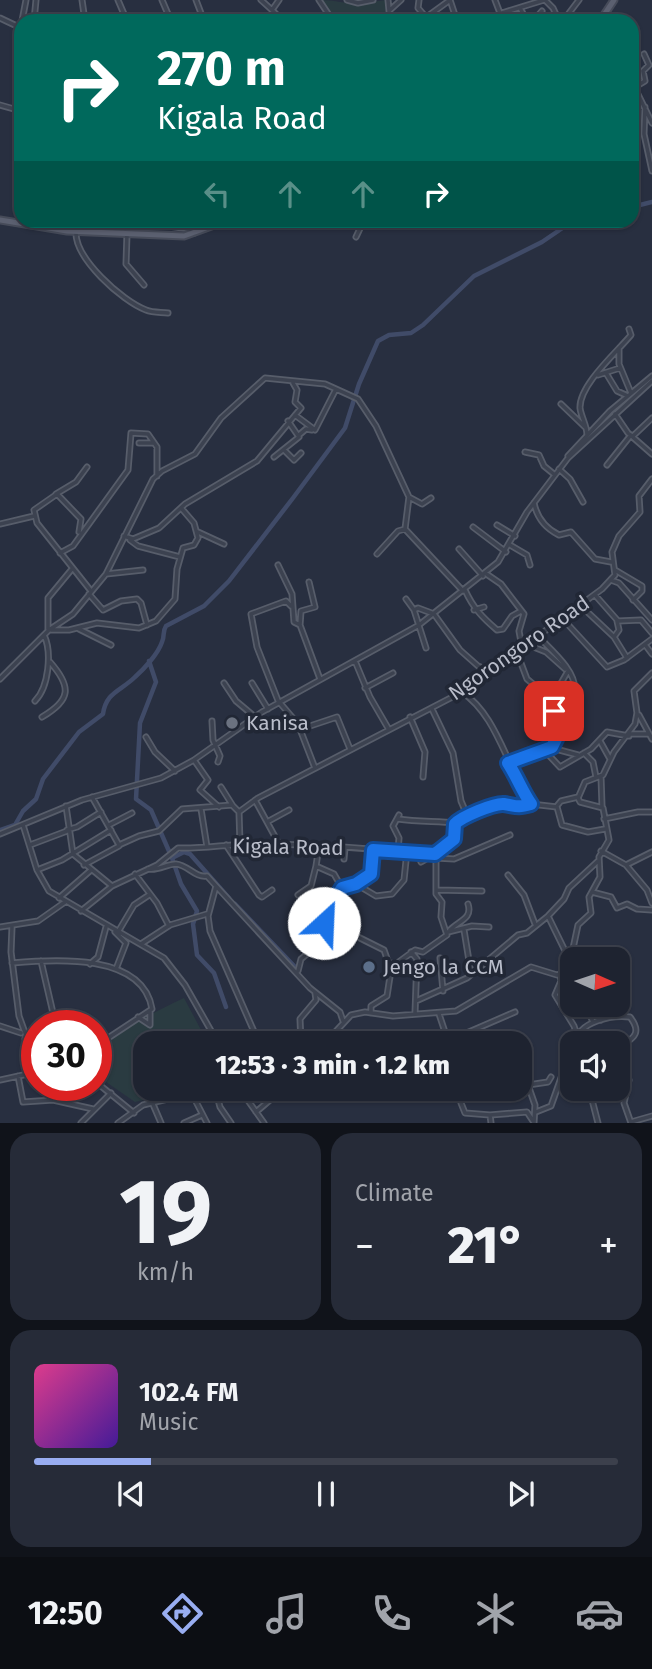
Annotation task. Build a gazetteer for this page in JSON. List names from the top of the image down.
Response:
{
  "streets": {
    "street": ["Ngorongoro Road", "Kigala Road"]
  },
  "places": ["Kanisa", "Jengo la CCM"],
  "north": "right",
  "page": {
    "turn": ["270 m", "Kigala Road"],
    "limit": "30",
    "trip": "12:53 · 3 min · 1.2 km",
    "tile": [
      ["19", "km/h"],
      "Climate"
    ],
    "heat": ["−", "21°", "+"],
    "song": ["102.4 FM", "Music"],
    "tabs": "12:50"
  }
}
